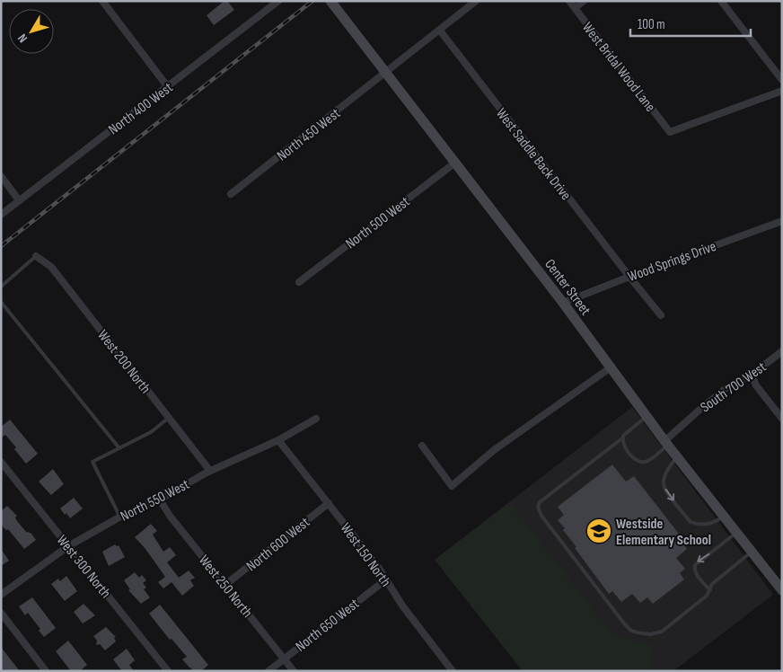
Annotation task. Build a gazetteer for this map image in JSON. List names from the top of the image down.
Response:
{
  "streets": {
    "street": [
      "West Bridal Wood Lane",
      "North 400 West",
      "North 450 West",
      "West Saddle Back Drive",
      "North 500 West",
      "Wood Springs Drive",
      "Center Street",
      "West 200 North",
      "South 700 West",
      "North 550 West",
      "North 600 West",
      "West 150 North",
      "West 300 North",
      "West 250 North",
      "North 650 West"
    ]
  },
  "crossings": [
    ["North 450 West", "West Saddle Back Drive"],
    ["North 450 West", "Center Street"],
    ["West Saddle Back Drive", "Wood Springs Drive"],
    ["North 500 West", "Center Street"],
    ["Wood Springs Drive", "Center Street"],
    ["Center Street", "South 700 West"],
    ["West 200 North", "North 550 West"],
    ["North 550 West", "West 150 North"],
    ["North 550 West", "West 300 North"],
    ["North 550 West", "West 250 North"],
    ["North 600 West", "West 150 North"],
    ["North 600 West", "West 250 North"],
    ["West 150 North", "North 650 West"],
    ["West 250 North", "North 650 West"]
  ],
  "places": {
    "school or university": ["Westside Elementary School"]
  },
  "scale_bar": "100 m",
  "north": "bottom left"
}
